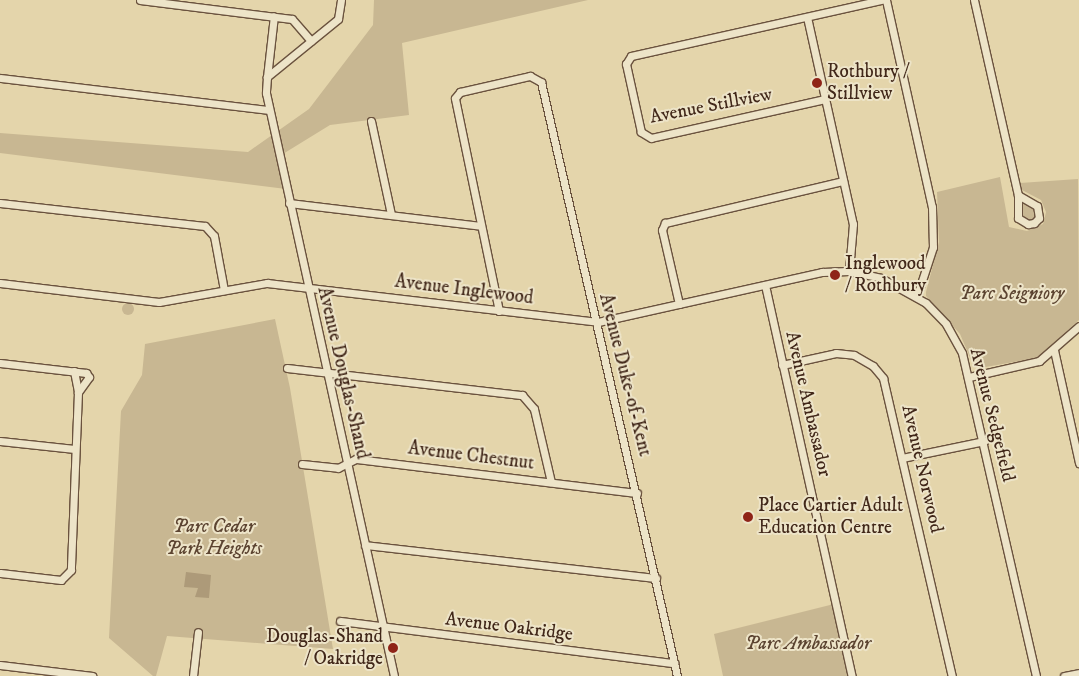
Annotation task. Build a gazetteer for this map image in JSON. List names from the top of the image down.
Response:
{
  "streets": {
    "street": [
      "Avenue Stillview",
      "Avenue Inglewood",
      "Avenue Douglas-Shand",
      "Avenue Duke-of-Kent",
      "Avenue Ambassador",
      "Avenue Sedgefield",
      "Avenue Chestnut",
      "Avenue Norwood",
      "Avenue Oakridge"
    ]
  },
  "crossings": [
    ["Avenue Inglewood", "Avenue Douglas-Shand"],
    ["Avenue Inglewood", "Avenue Duke-of-Kent"],
    ["Avenue Inglewood", "Avenue Ambassador"],
    ["Avenue Inglewood", "Avenue Sedgefield"],
    ["Avenue Douglas-Shand", "Avenue Chestnut"],
    ["Avenue Douglas-Shand", "Avenue Oakridge"],
    ["Avenue Duke-of-Kent", "Avenue Chestnut"],
    ["Avenue Duke-of-Kent", "Avenue Oakridge"],
    ["Avenue Ambassador", "Avenue Norwood"]
  ],
  "parks": ["Parc Seigniory", "Parc Cedar Park Heights", "Parc Ambassador"],
  "places": [
    "Rothbury / Stillview",
    "Inglewood / Rothbury",
    "Place Cartier Adult Education Centre",
    "Douglas-Shand / Oakridge"
  ]
}
